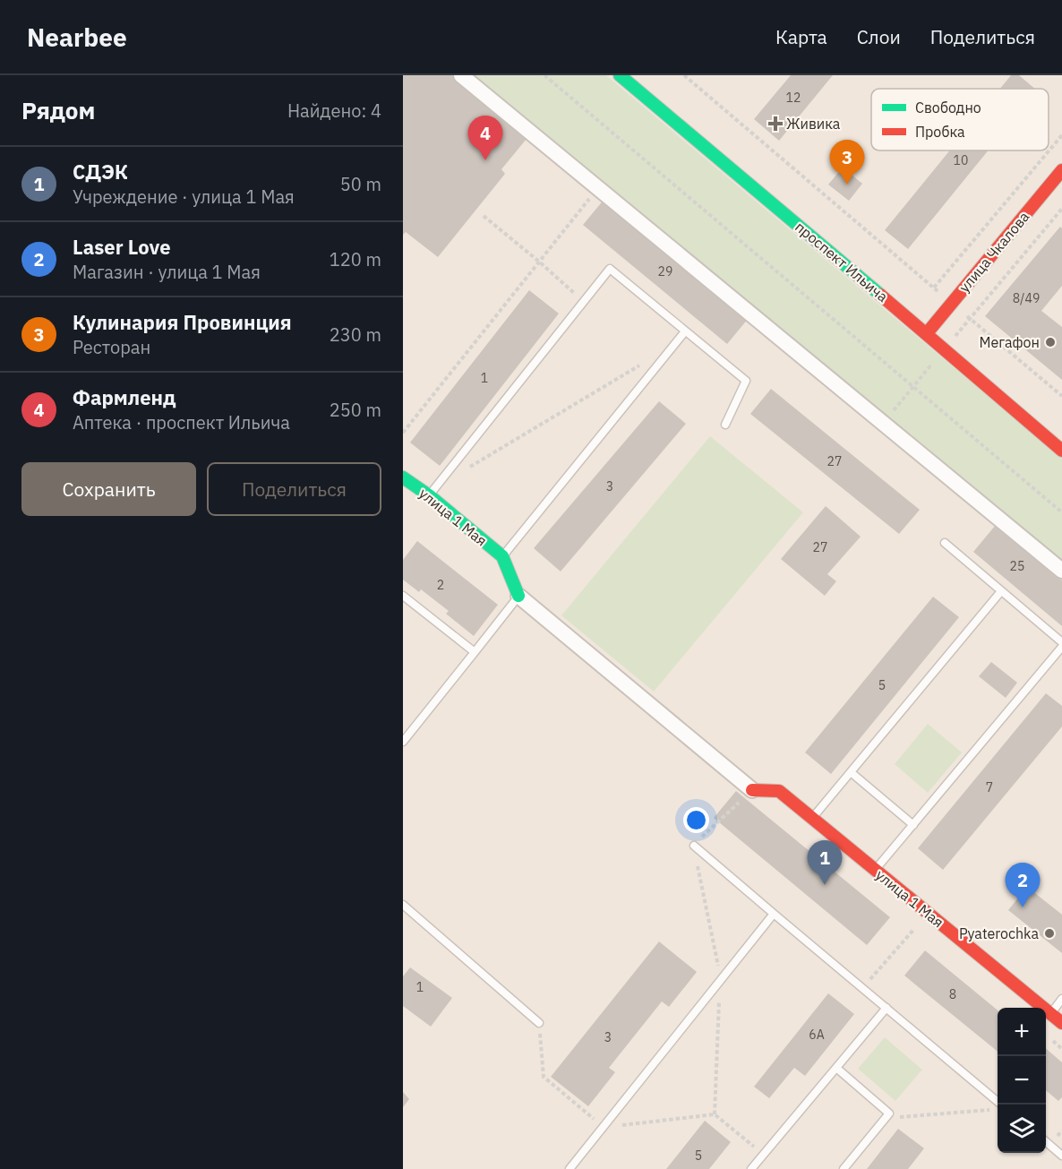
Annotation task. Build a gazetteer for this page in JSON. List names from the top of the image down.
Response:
{
  "streets": {
    "street": ["улица Чкалова", "проспект Ильича", "улица 1 Мая"]
  },
  "crossings": [
    ["улица Чкалова", "проспект Ильича"]
  ],
  "places": {
    "health": ["Живика"],
    "other": ["Мегафон", "Pyaterochka"]
  },
  "house_numbers": [
    "12",
    "10",
    "29",
    "8/49",
    "1",
    "27",
    "3",
    "27",
    "25",
    "2",
    "5",
    "7",
    "1",
    "8",
    "6А",
    "3",
    "5"
  ],
  "legend": ["Свободно", "Пробка"],
  "page": {
    "header": "Nearbee",
    "nav": ["Карта", "Слои", "Поделиться"],
    "heading": ["Рядом", "Найдено: 4"],
    "pins": [
      "4",
      "3",
      "1",
      "2"
    ],
    "list": [
      {
        "mark": "1",
        "name": "СДЭК",
        "note": "Учреждение · улица 1 Мая",
        "value": "50 m"
      },
      {
        "mark": "2",
        "name": "Laser Love",
        "note": "Магазин · улица 1 Мая",
        "value": "120 m"
      },
      {
        "mark": "3",
        "name": "Кулинария Провинция",
        "note": "Ресторан",
        "value": "230 m"
      },
      {
        "mark": "4",
        "name": "Фармленд",
        "note": "Аптека · проспект Ильича",
        "value": "250 m"
      }
    ],
    "buttons": ["Сохранить", "Поделиться"],
    "map_buttons": ["+", "−"]
  }
}
